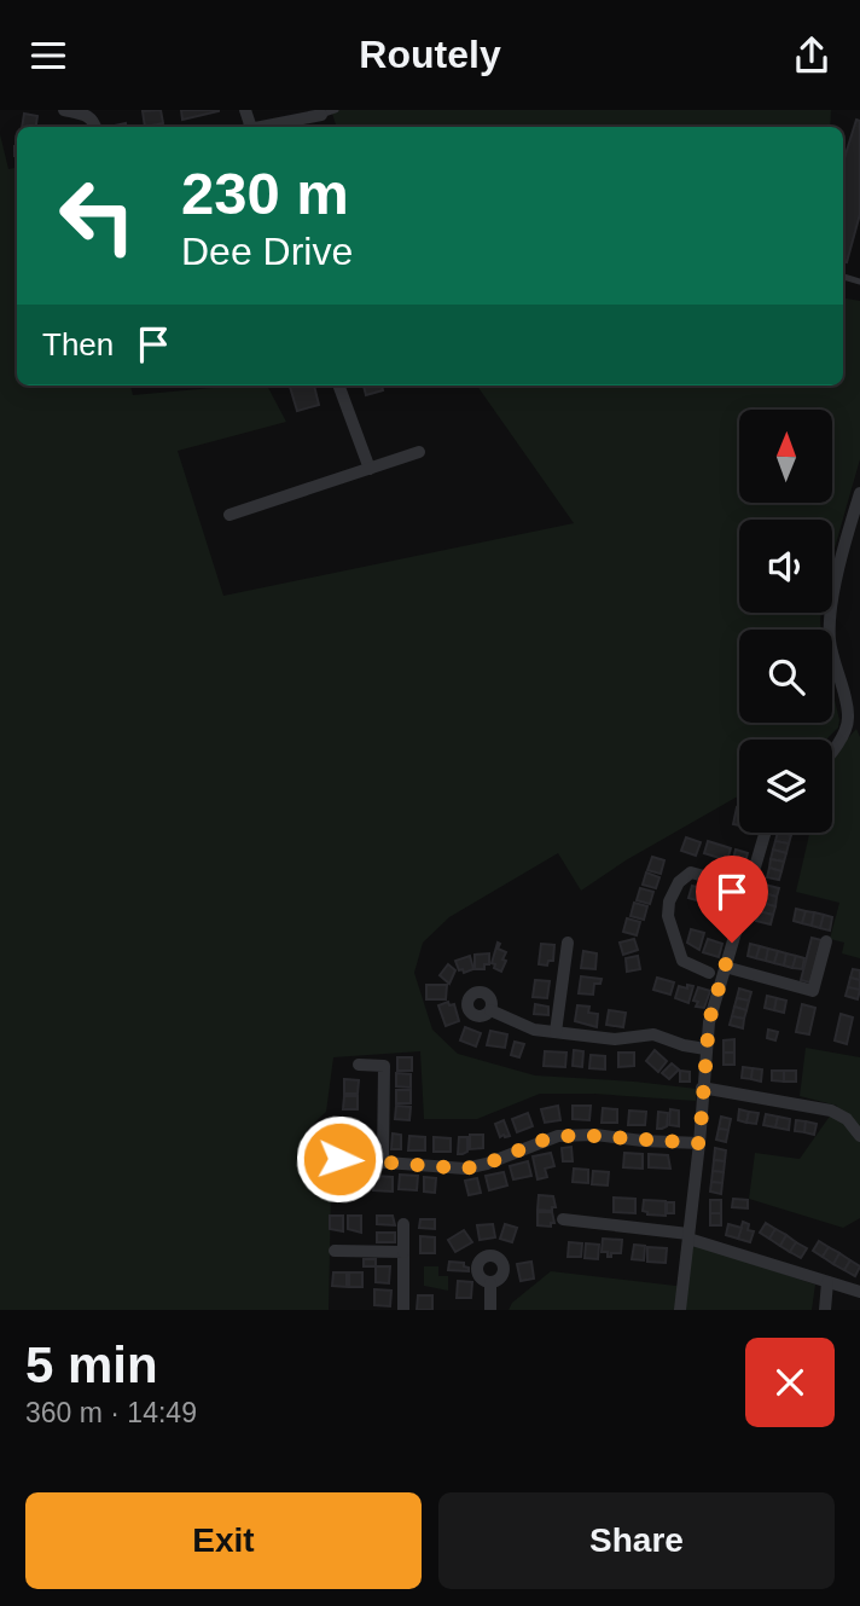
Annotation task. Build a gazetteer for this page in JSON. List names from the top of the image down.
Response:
{
  "north": "top",
  "page": {
    "header": "Routely",
    "turn": ["230 m", "Dee Drive"],
    "then": "Then",
    "heading": ["5 min", "360 m · 14:49"],
    "buttons": ["Exit", "Share"]
  }
}
